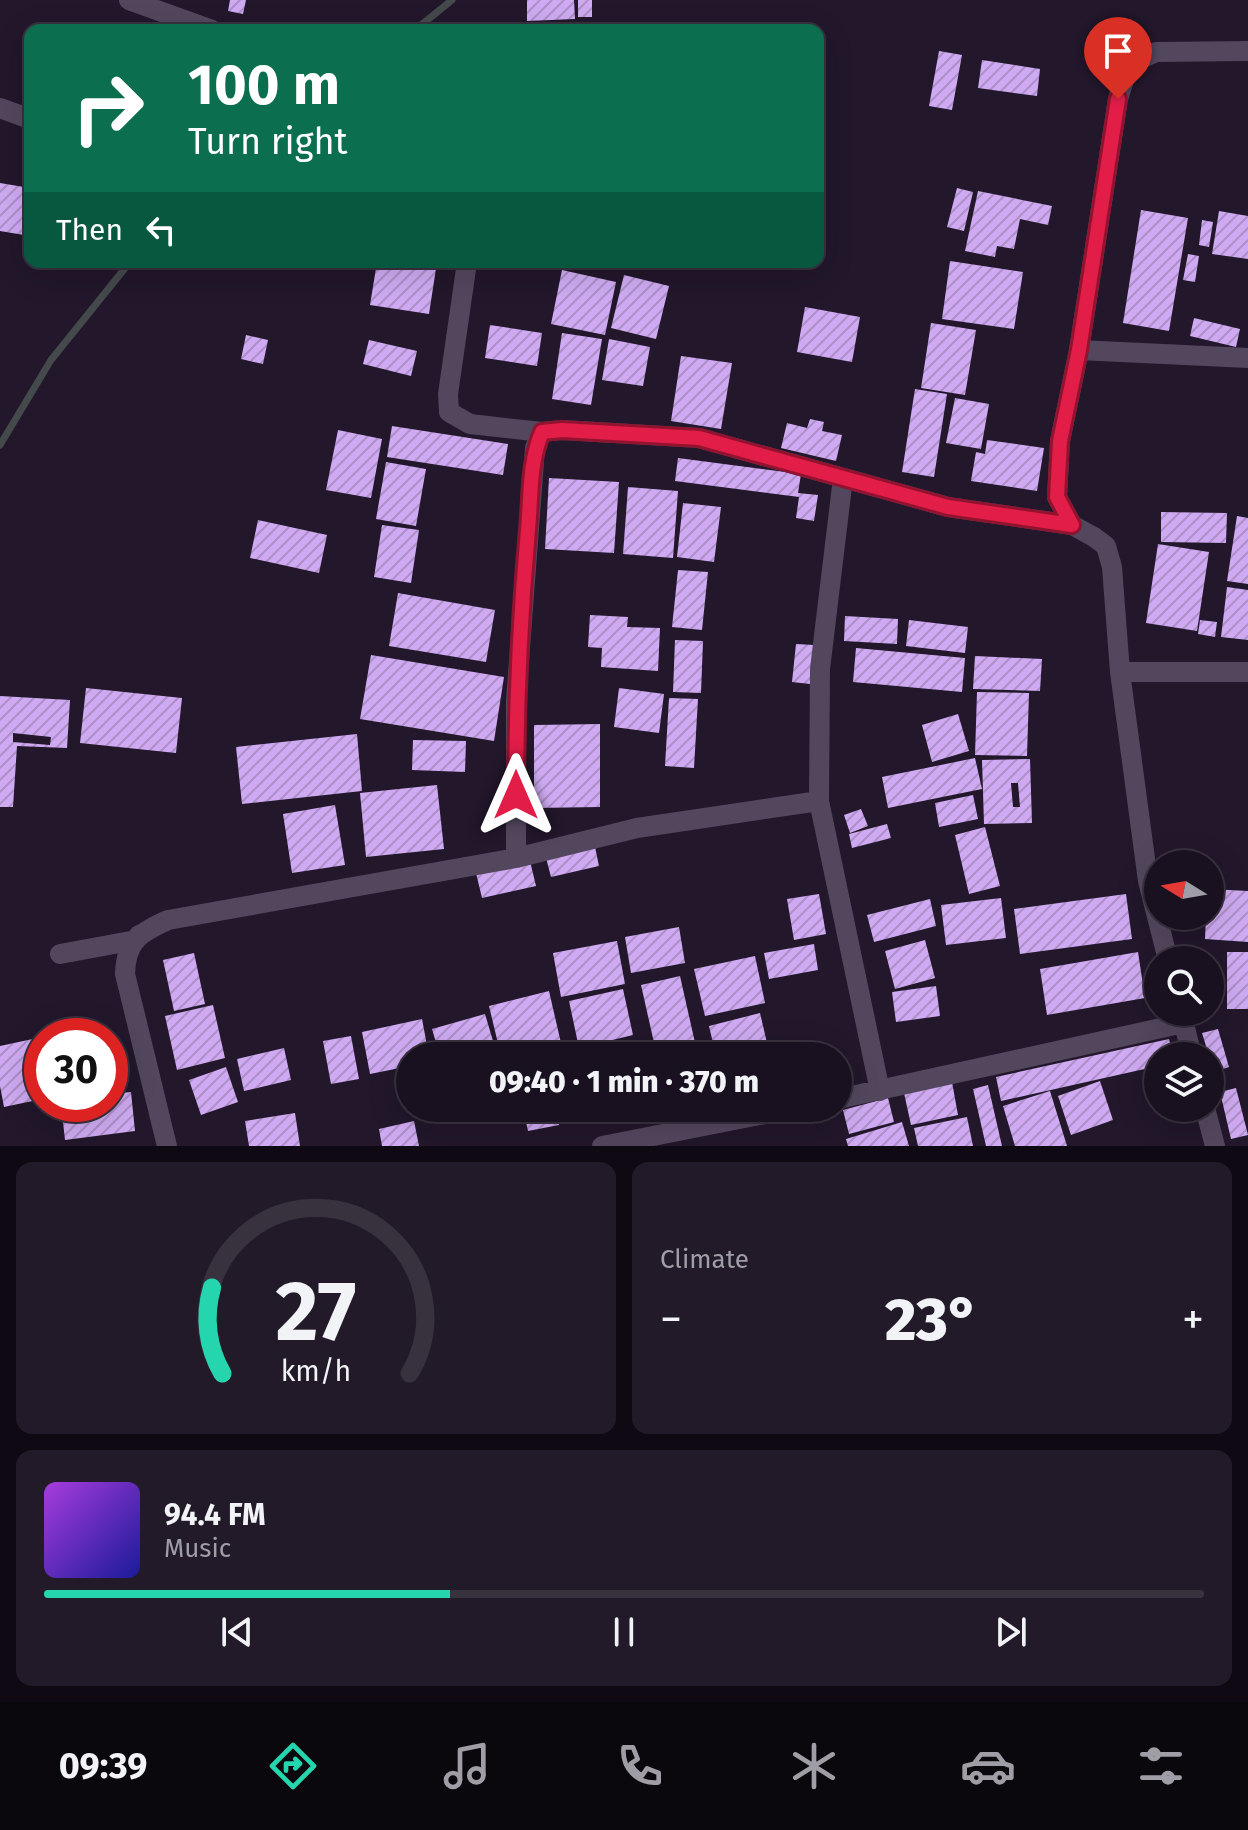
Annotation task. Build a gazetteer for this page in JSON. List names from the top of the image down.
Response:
{
  "north": "left",
  "page": {
    "turn": ["100 m", "Turn right"],
    "then": "Then",
    "limit": "30",
    "trip": "09:40 · 1 min · 370 m",
    "tile": "Climate",
    "heat": ["−", "23°", "+"],
    "song": ["94.4 FM", "Music"],
    "tabs": "09:39",
    "gauge": ["27", "km/h"]
  }
}
